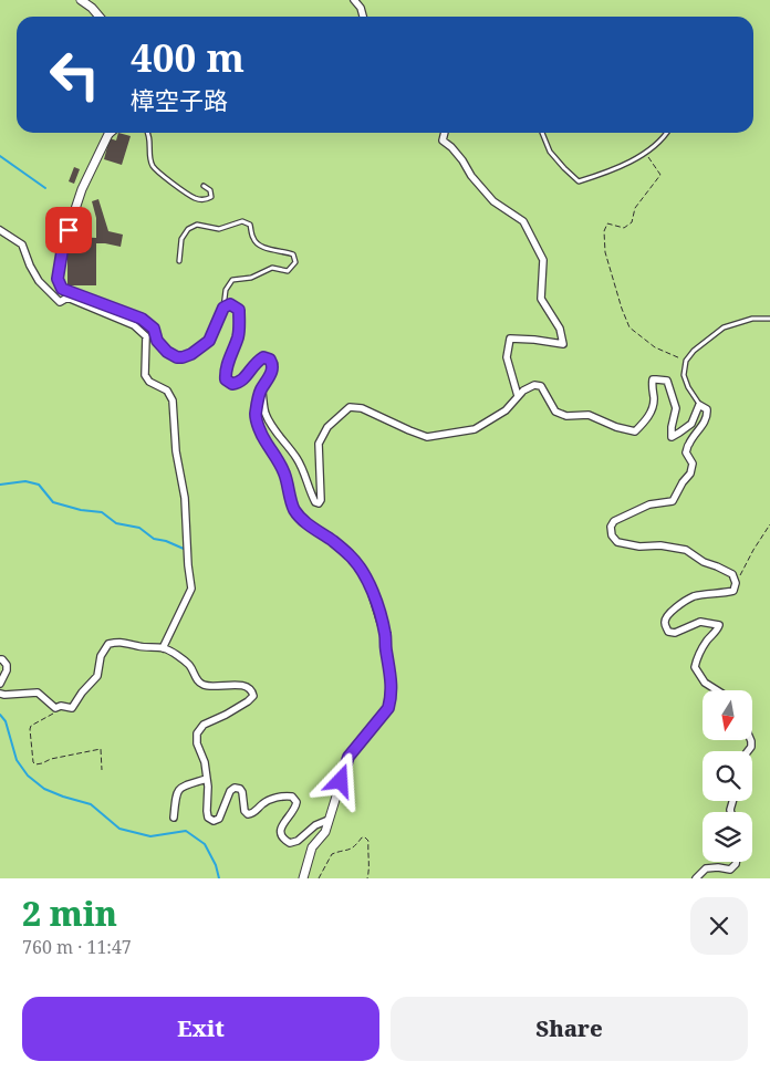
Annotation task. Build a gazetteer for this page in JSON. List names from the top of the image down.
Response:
{
  "north": "bottom",
  "page": {
    "turn": ["400 m", "樟空子路"],
    "heading": ["2 min", "760 m · 11:47"],
    "buttons": ["Exit", "Share"]
  }
}
